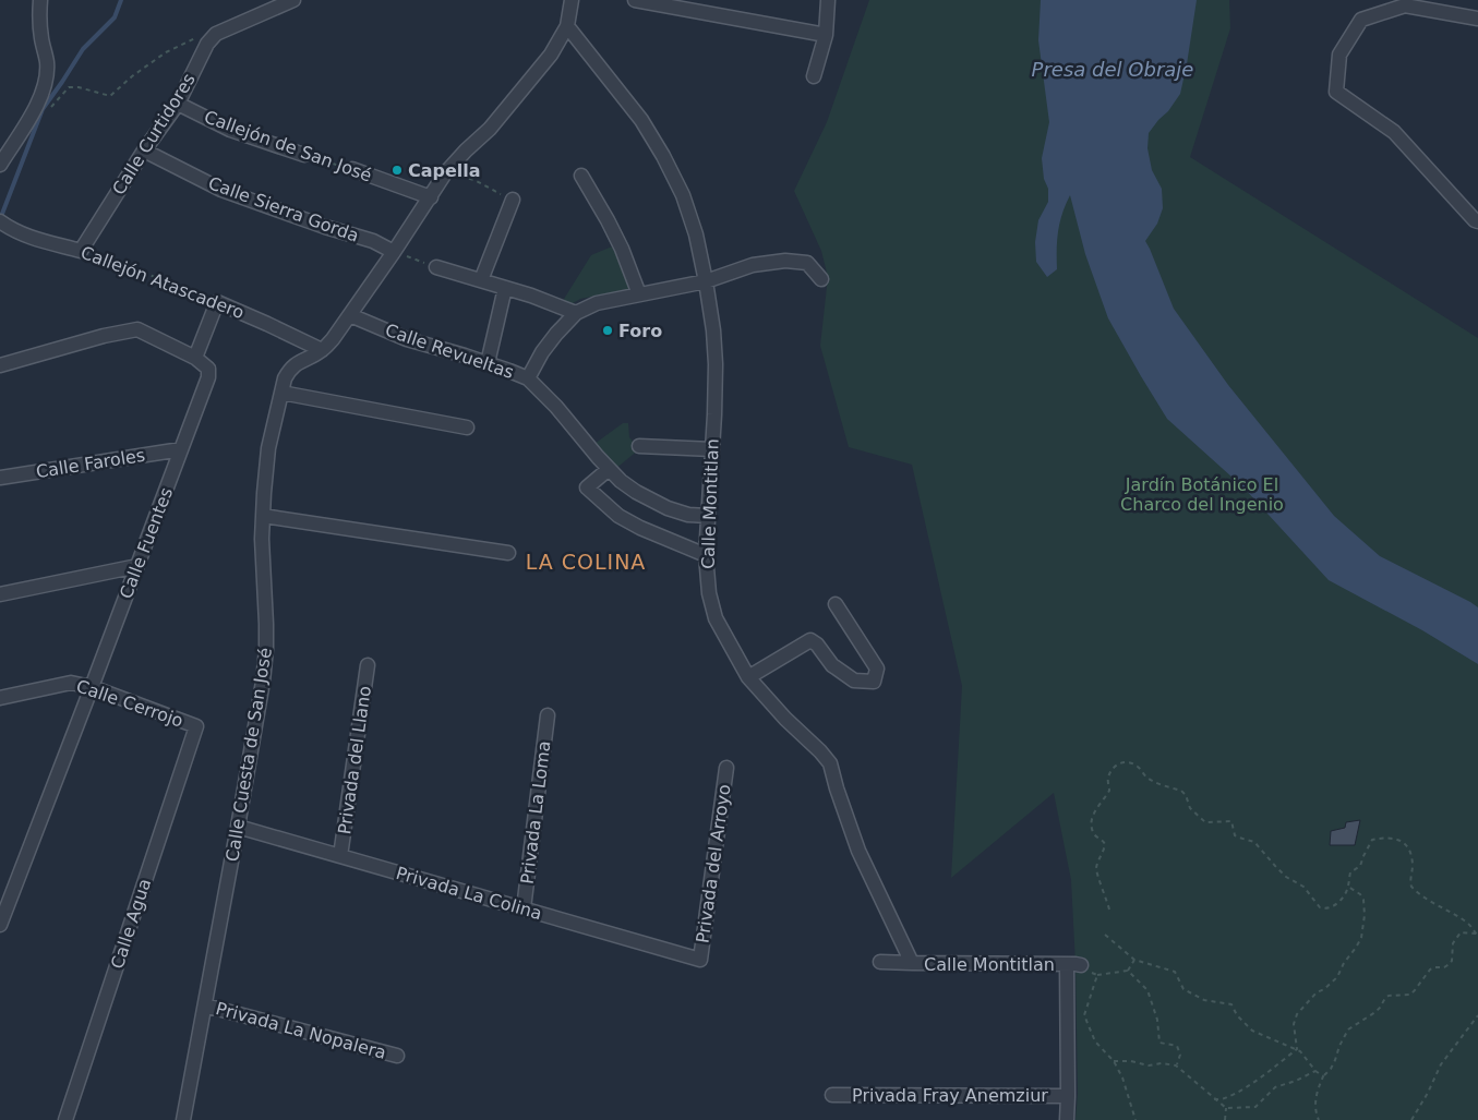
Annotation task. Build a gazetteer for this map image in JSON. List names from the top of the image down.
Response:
{
  "streets": {
    "street": [
      "Calle Curtidores",
      "Callejón de San José",
      "Calle Sierra Gorda",
      "Callejón Atascadero",
      "Calle Revueltas",
      "Calle Faroles",
      "Calle Montitlan",
      "Calle Fuentes",
      "Calle Cerrojo",
      "Calle Cuesta de San José",
      "Privada del Llano",
      "Privada La Loma",
      "Privada del Arroyo",
      "Privada La Colina",
      "Calle Agua",
      "Privada La Nopalera",
      "Privada Fray Anemziur"
    ]
  },
  "crossings": [
    ["Calle Curtidores", "Callejón de San José"],
    ["Calle Curtidores", "Calle Sierra Gorda"],
    ["Calle Curtidores", "Callejón Atascadero"],
    ["Callejón de San José", "Calle Cuesta de San José"],
    ["Calle Sierra Gorda", "Calle Cuesta de San José"],
    ["Callejón Atascadero", "Calle Cuesta de San José"],
    ["Calle Revueltas", "Calle Montitlan"],
    ["Calle Revueltas", "Calle Cuesta de San José"],
    ["Calle Faroles", "Calle Fuentes"],
    ["Calle Montitlan", "Calle Cuesta de San José"],
    ["Calle Fuentes", "Calle Cerrojo"],
    ["Calle Cerrojo", "Calle Agua"],
    ["Calle Cuesta de San José", "Privada La Colina"],
    ["Calle Cuesta de San José", "Privada La Nopalera"],
    ["Privada del Llano", "Privada La Colina"],
    ["Privada La Loma", "Privada La Colina"],
    ["Privada del Arroyo", "Privada La Colina"]
  ],
  "districts": ["LA COLINA"],
  "water": ["Presa del Obraje"],
  "parks": ["Jardín Botánico El Charco del Ingenio"],
  "places": ["Capella", "Foro"]
}
